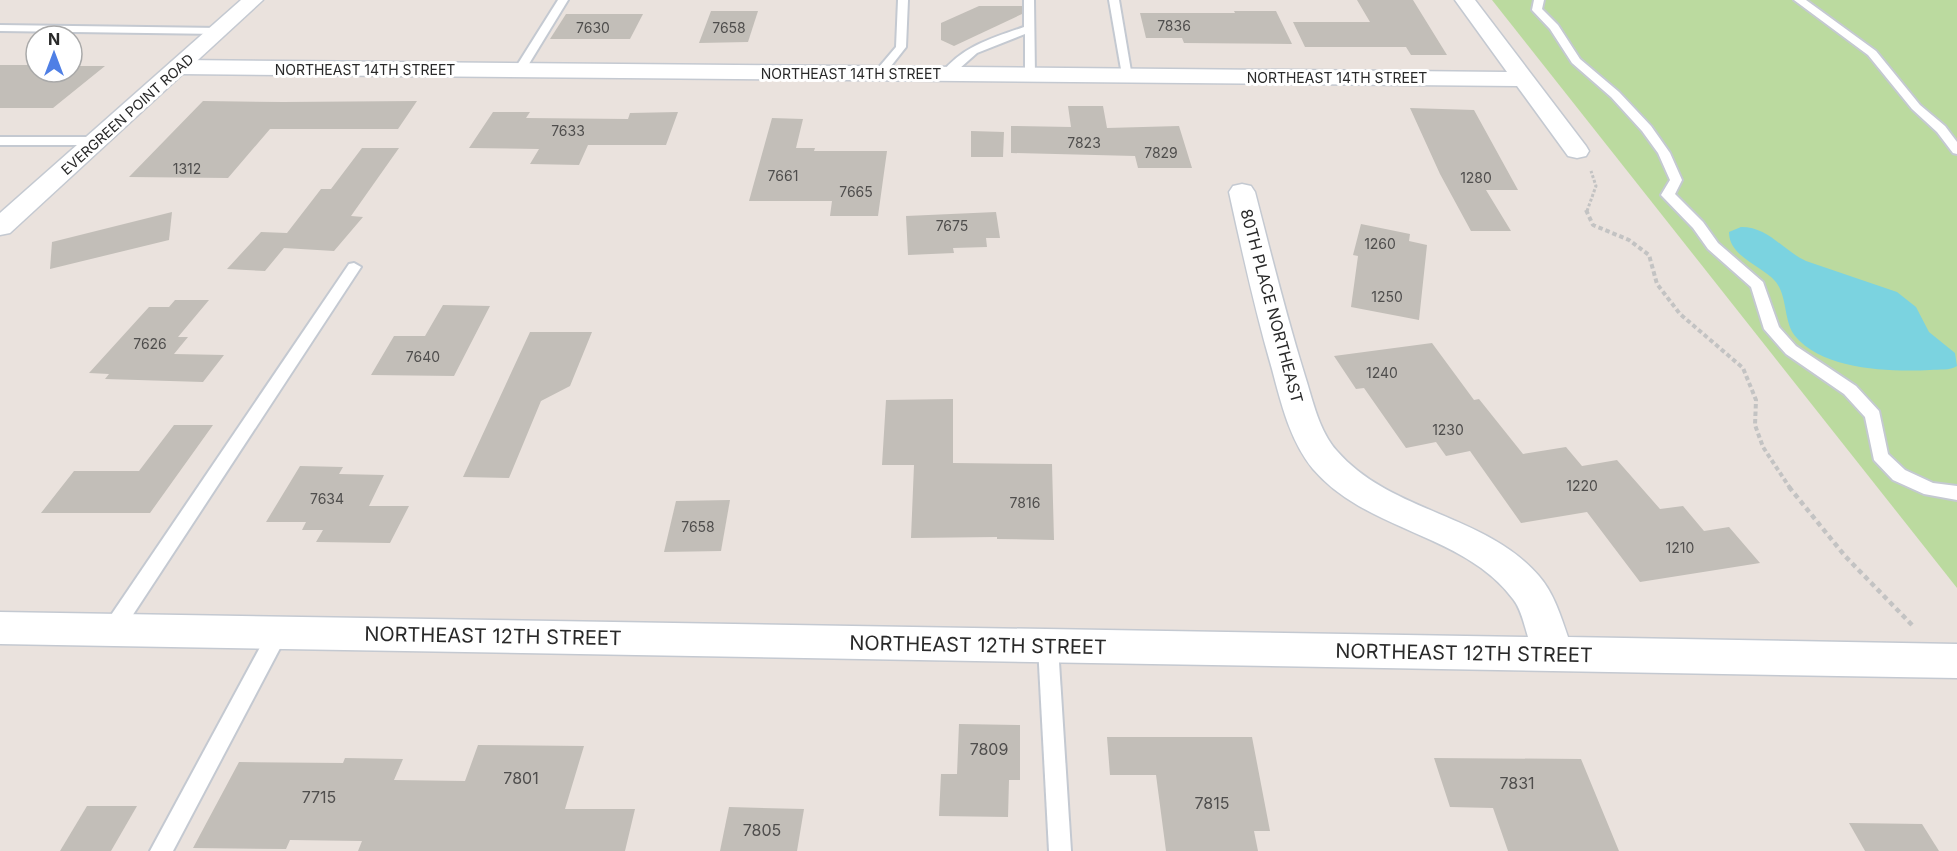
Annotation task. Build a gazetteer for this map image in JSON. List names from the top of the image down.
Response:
{
  "streets": {
    "street": [
      "NORTHEAST 14TH STREET",
      "EVERGREEN POINT ROAD",
      "80TH PLACE NORTHEAST",
      "NORTHEAST 12TH STREET"
    ]
  },
  "crossings": [
    ["NORTHEAST 14TH STREET", "EVERGREEN POINT ROAD"],
    ["80TH PLACE NORTHEAST", "NORTHEAST 12TH STREET"]
  ],
  "house_numbers": [
    "7836",
    "7630",
    "7658",
    "7633",
    "7823",
    "7829",
    "1312",
    "7661",
    "1280",
    "7665",
    "7675",
    "1260",
    "1250",
    "7626",
    "7640",
    "1240",
    "1230",
    "1220",
    "7634",
    "7816",
    "7658",
    "1210",
    "7809",
    "7801",
    "7831",
    "7715",
    "7815",
    "7805"
  ],
  "north": "top"
}
